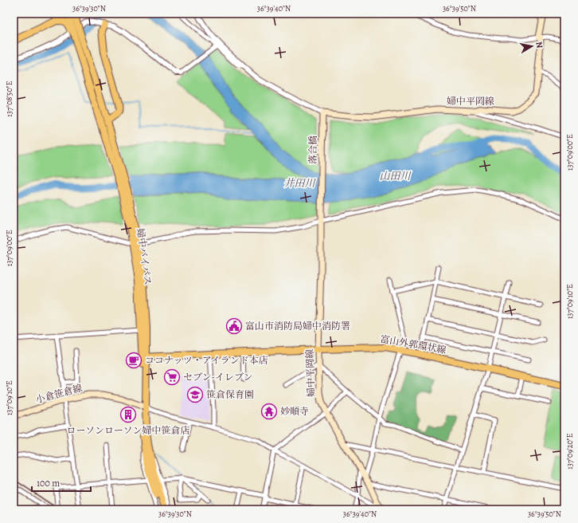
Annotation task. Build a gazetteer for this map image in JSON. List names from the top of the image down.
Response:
{
  "streets": {
    "main road": [
      "婦中平岡線",
      "落合橋",
      "婦中バイパス",
      "富山外郭環状線",
      "小倉笹倉線"
    ]
  },
  "crossings": [
    ["婦中平岡線", "落合橋"],
    ["婦中平岡線", "富山外郭環状線"],
    ["婦中バイパス", "富山外郭環状線"],
    ["婦中バイパス", "小倉笹倉線"]
  ],
  "water": ["山田川", "井田川"],
  "places": {
    "public building": ["富山市消防局婦中消防署"],
    "cafe": ["ココナッツ・アイランド本店"],
    "supermarket": ["セブン-イレブン"],
    "school or university": ["笹倉保育園"],
    "temple": ["妙順寺"],
    "building": ["ローソンローソン婦中笹倉店"]
  },
  "scale_bar": "100 m",
  "north": "right",
  "coordinates": [
    "36°39'30\"N",
    "36°39'40\"N",
    "36°39'50\"N",
    "137°08'50\"E",
    "137°09'00\"E",
    "137°09'10\"E",
    "137°09'20\"E"
  ]
}
